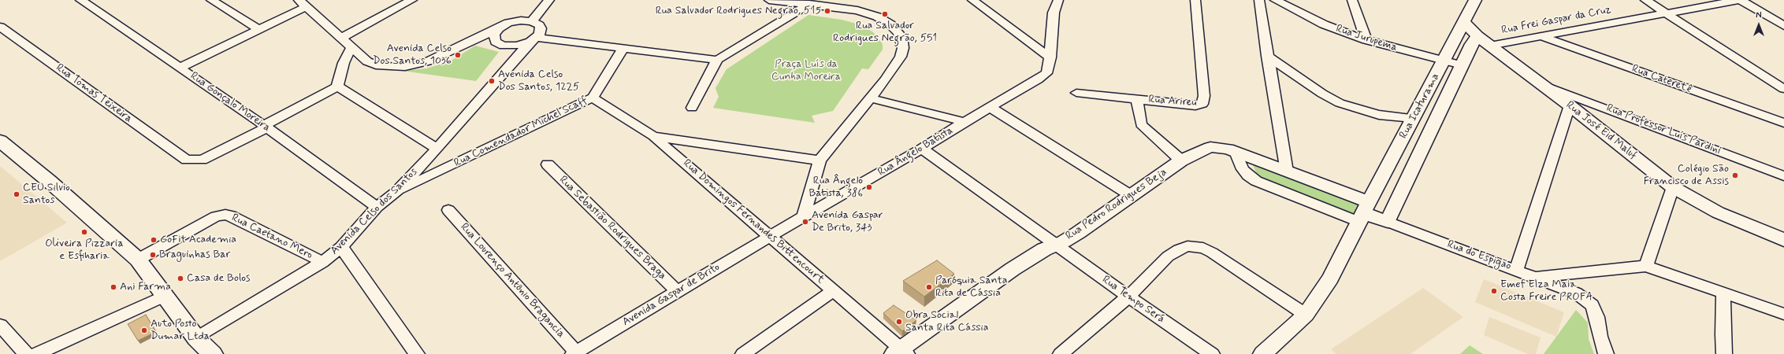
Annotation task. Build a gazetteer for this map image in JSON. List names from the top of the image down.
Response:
{
  "streets": {
    "street": [
      "Rua Frei Gaspar da Cruz",
      "Rua Jurupema",
      "Rua Cateretê",
      "Rua Tomas Teixeira",
      "Rua Arireu",
      "Rua Gonçalo Moreira",
      "Rua Icaturama",
      "Rua Professor Luís Pardini",
      "Rua José Eid Maluf",
      "Rua Comendador Michel Scaff",
      "Rua Ângelo Batista",
      "Rua Pedro Rodrigues Beja",
      "Avenida Celso dos Santos",
      "Rua Domingos Fernandes Bittencourt",
      "Rua Sebastião Rodrigues Braga",
      "Rua Caetano Mero",
      "Rua do Espigão",
      "Rua Lourenço Antônio Bragancia",
      "Avenida Gaspar de Brito",
      "Rua Tempo Será"
    ]
  },
  "crossings": [
    ["Rua Frei Gaspar da Cruz", "Rua Cateretê"],
    ["Rua Frei Gaspar da Cruz", "Rua José Eid Maluf"],
    ["Rua Jurupema", "Rua Icaturama"],
    ["Rua Tomas Teixeira", "Rua Gonçalo Moreira"],
    ["Rua Gonçalo Moreira", "Avenida Celso dos Santos"],
    ["Rua Icaturama", "Rua José Eid Maluf"],
    ["Rua Icaturama", "Rua do Espigão"],
    ["Rua Professor Luís Pardini", "Rua José Eid Maluf"],
    ["Rua Comendador Michel Scaff", "Avenida Celso dos Santos"],
    ["Rua Comendador Michel Scaff", "Rua Domingos Fernandes Bittencourt"],
    ["Rua Ângelo Batista", "Rua Domingos Fernandes Bittencourt"],
    ["Rua Ângelo Batista", "Avenida Gaspar de Brito"],
    ["Rua Ângelo Batista", "Rua Tempo Será"],
    ["Rua Pedro Rodrigues Beja", "Rua Domingos Fernandes Bittencourt"],
    ["Rua Pedro Rodrigues Beja", "Rua do Espigão"],
    ["Rua Pedro Rodrigues Beja", "Rua Tempo Será"],
    ["Avenida Celso dos Santos", "Rua Caetano Mero"],
    ["Rua Domingos Fernandes Bittencourt", "Avenida Gaspar de Brito"],
    ["Rua Sebastião Rodrigues Braga", "Avenida Gaspar de Brito"],
    ["Rua Lourenço Antônio Bragancia", "Avenida Gaspar de Brito"]
  ],
  "parks": ["Praça Luís da Cunha Moreira"],
  "places": [
    "Rua Salvador Rodrigues Negrão, 515",
    "Rua Salvador Rodrigues Negrão, 551",
    "Avenida Celso Dos Santos, 1036",
    "Avenida Celso Dos Santos, 1225",
    "Colégio São Francisco de Assis",
    "Rua Ângelo Batista, 386",
    "CEU Silvio Santos",
    "Avenida Gaspar De Brito, 343",
    "Oliveira Pizzaria e Esfiharia",
    "GoFit Academia",
    "Braguinhas Bar",
    "Casa de Bolos",
    "Ani Farma",
    "Paróquia Santa Rita de Cássia",
    "Emef Elza Maia Costa Freire PROFA",
    "Obra Social Santa Rita Cássia",
    "Auto Posto Dumar Ltda"
  ],
  "north": "top"
}
